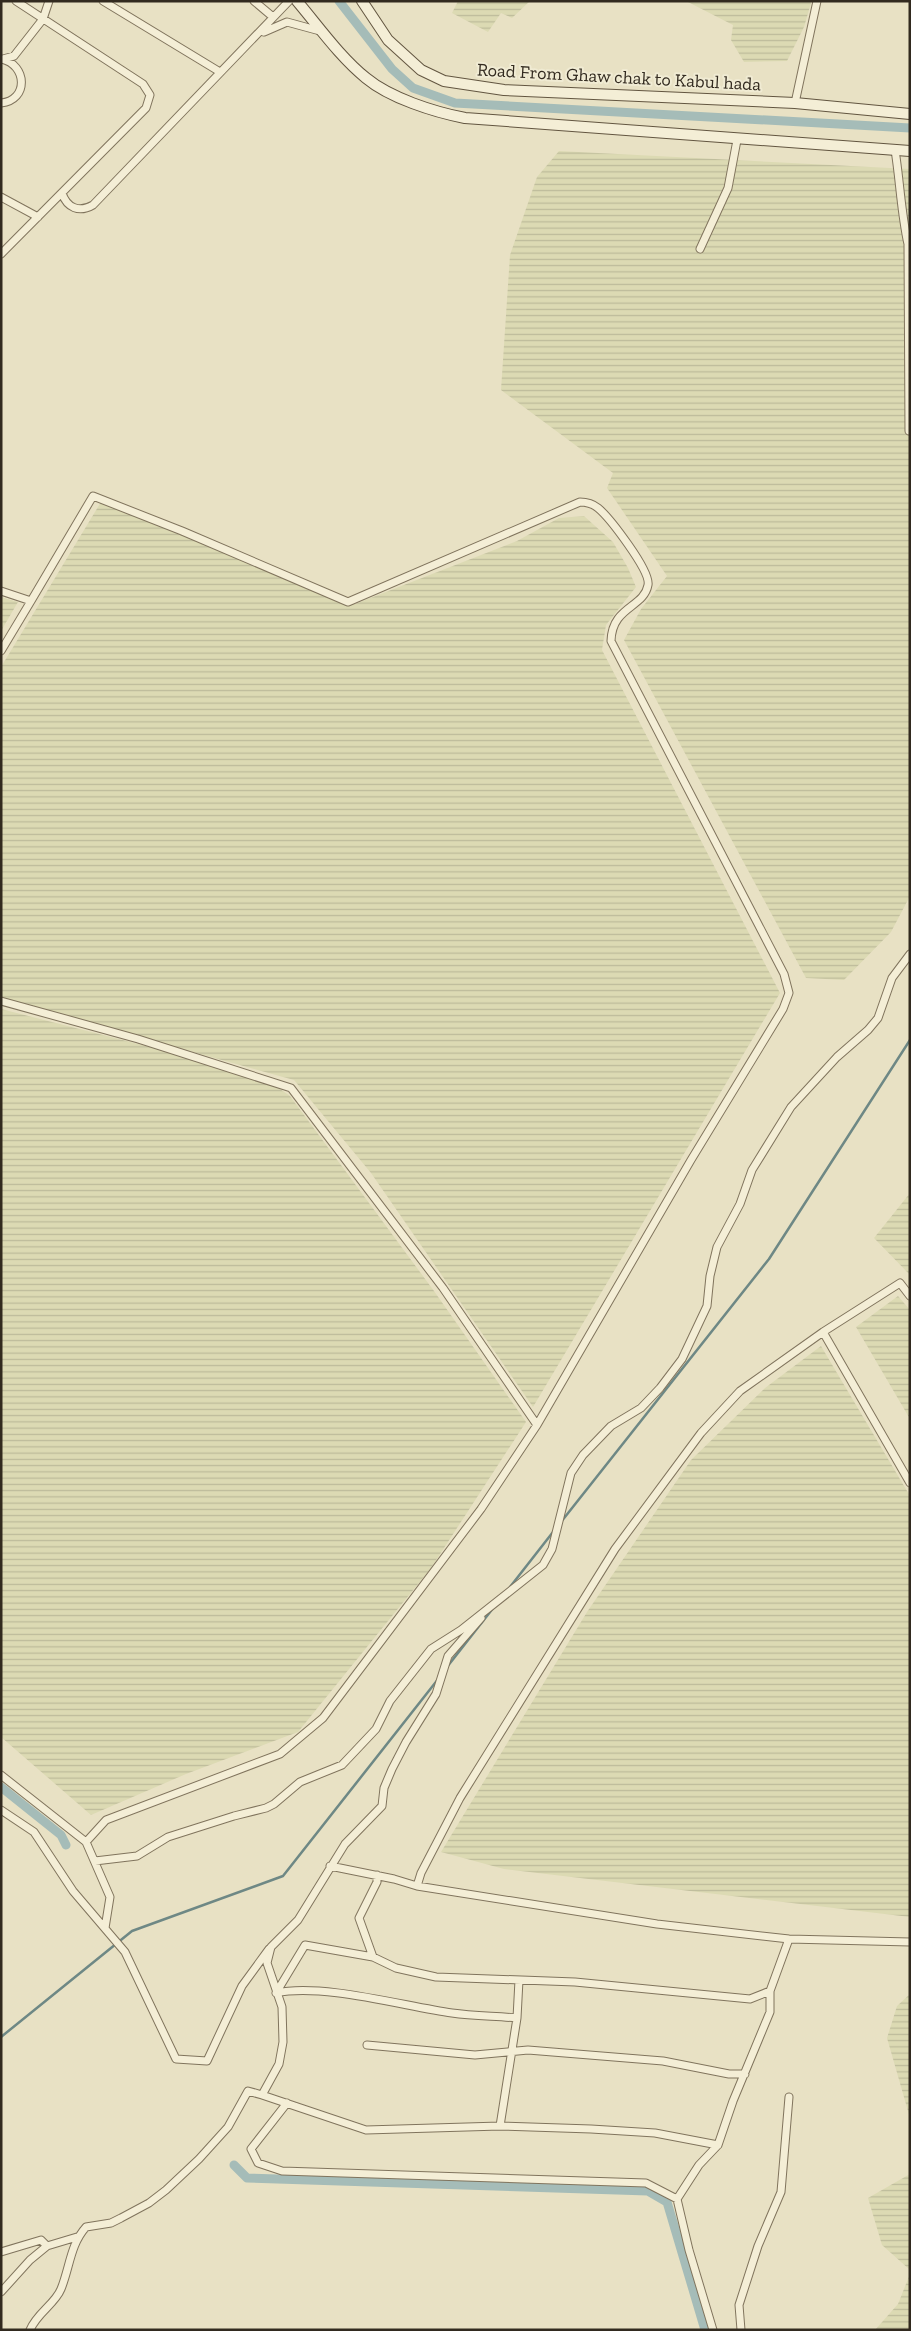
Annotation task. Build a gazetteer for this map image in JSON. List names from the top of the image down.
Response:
{
  "streets": {
    "street": ["Road From Ghaw chak to Kabul hada"]
  }
}
